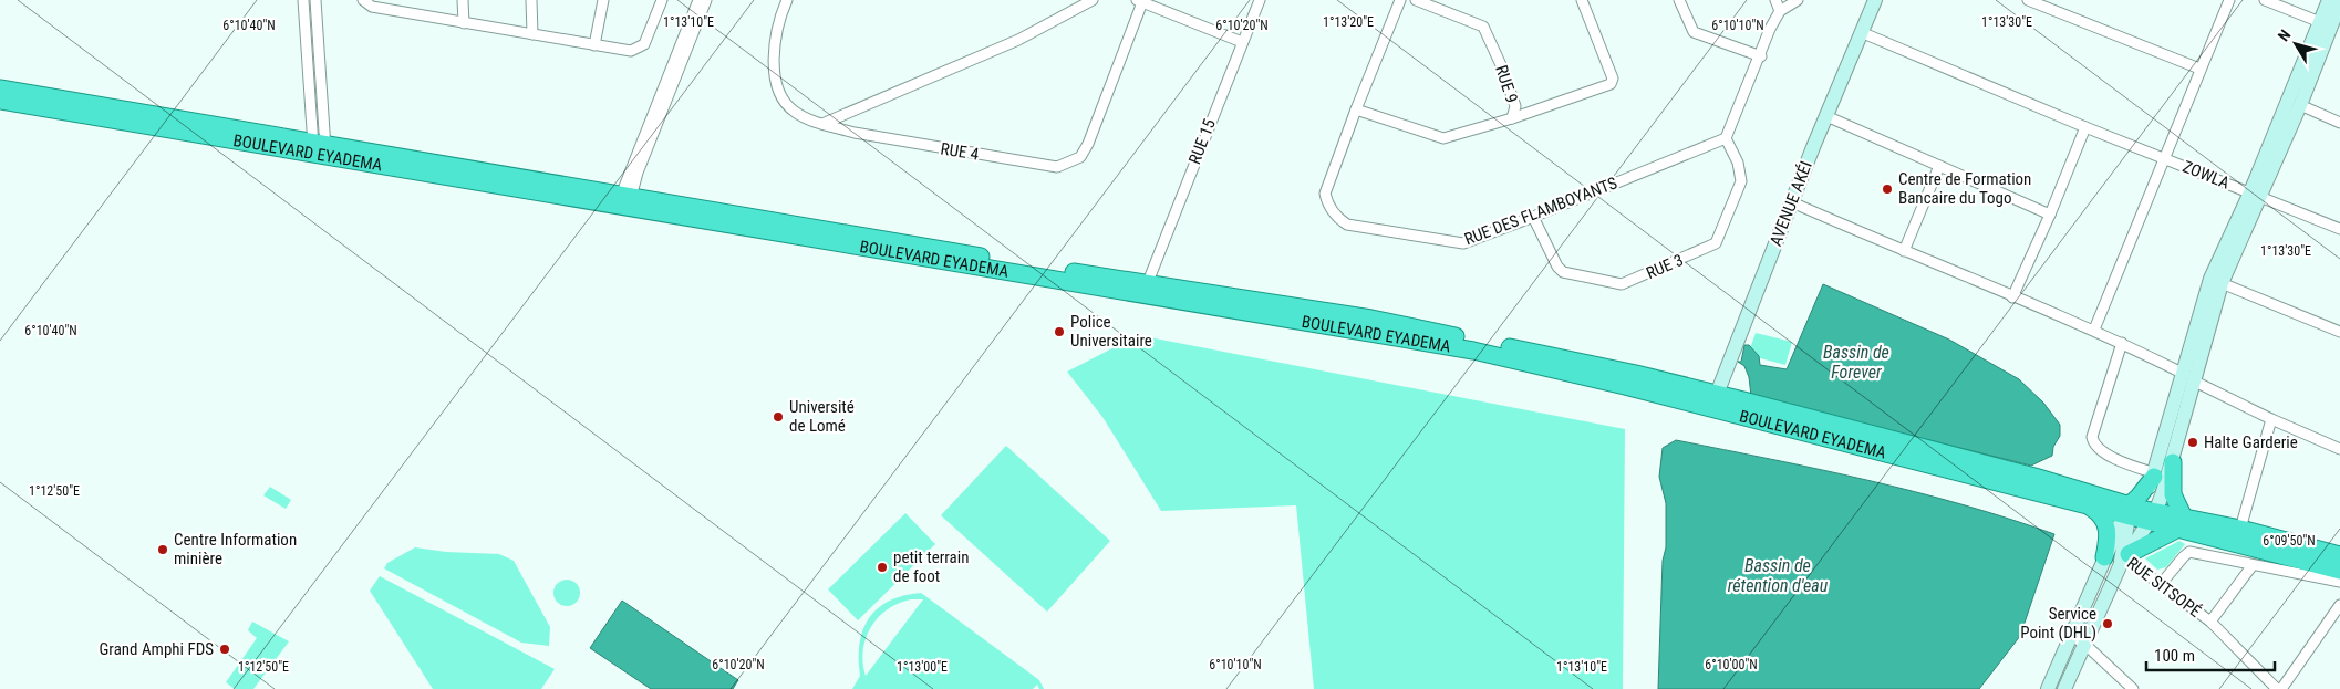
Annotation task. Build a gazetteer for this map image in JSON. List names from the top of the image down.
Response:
{
  "streets": {
    "highway": ["BOULEVARD EYADEMA"],
    "main road": ["AVENUE AKÉI"],
    "street": [
      "RUE 9",
      "RUE 15",
      "RUE 4",
      "ZOWLA",
      "RUE DES FLAMBOYANTS",
      "RUE 3",
      "RUE SITSOPÉ"
    ]
  },
  "crossings": [
    ["RUE 9", "RUE DES FLAMBOYANTS"],
    ["RUE 15", "RUE 4"],
    ["RUE 15", "BOULEVARD EYADEMA"],
    ["BOULEVARD EYADEMA", "AVENUE AKÉI"],
    ["ZOWLA", "AVENUE AKÉI"],
    ["RUE DES FLAMBOYANTS", "RUE 3"]
  ],
  "water": ["Bassin de Forever", "Bassin de rétention d'eau"],
  "places": [
    "Centre de Formation Bancaire du Togo",
    "Police Universitaire",
    "Université de Lomé",
    "Halte Garderie",
    "Centre Information minière",
    "petit terrain de foot",
    "Service Point (DHL)",
    "Grand Amphi FDS"
  ],
  "scale_bar": "100 m",
  "north": "top left",
  "coordinates": [
    "1°13'10\"E",
    "1°13'20\"E",
    "1°13'30\"E",
    "6°10'40\"N",
    "6°10'20\"N",
    "6°10'10\"N",
    "1°12'50\"E",
    "6°09'50\"N",
    "6°10'00\"N",
    "1°13'00\"E"
  ]
}
